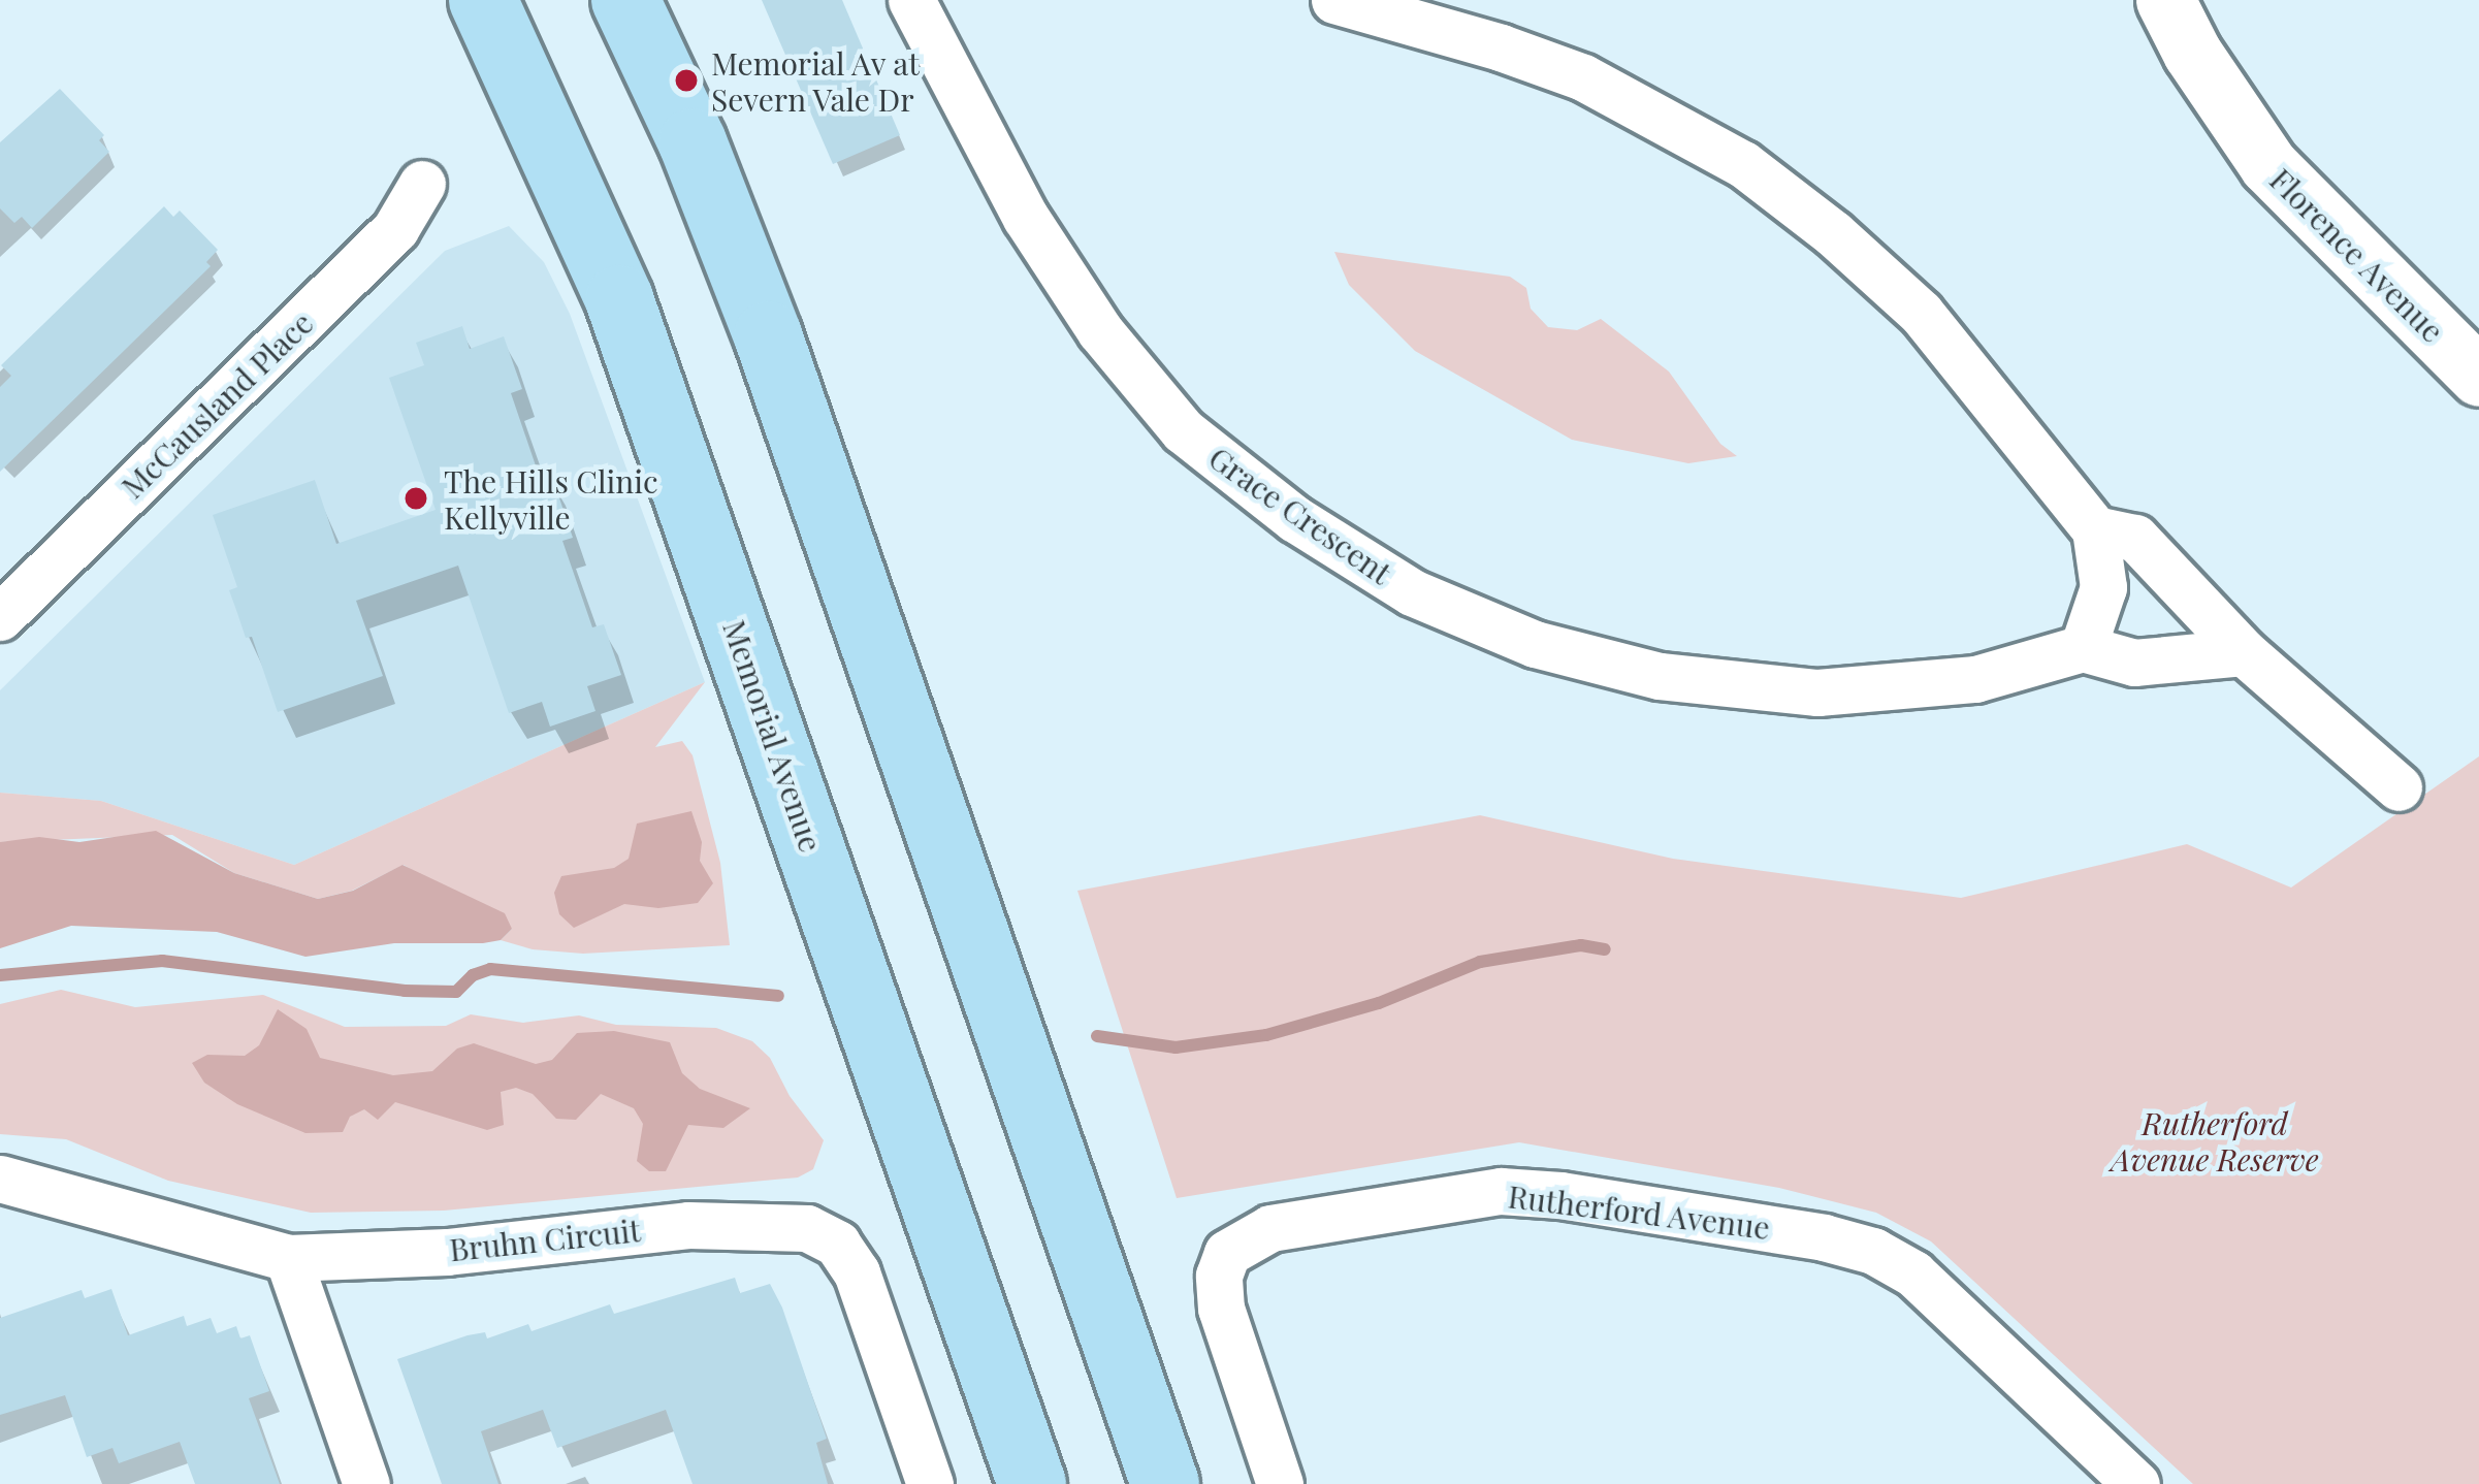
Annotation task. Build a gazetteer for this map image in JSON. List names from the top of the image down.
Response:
{
  "streets": {
    "main road": ["Memorial Avenue"],
    "street": [
      "Florence Avenue",
      "McCausland Place",
      "Grace Crescent",
      "Rutherford Avenue",
      "Bruhn Circuit"
    ]
  },
  "parks": ["Rutherford Avenue Reserve"],
  "places": ["Memorial Av at Severn Vale Dr", "The Hills Clinic Kellyville"]
}
